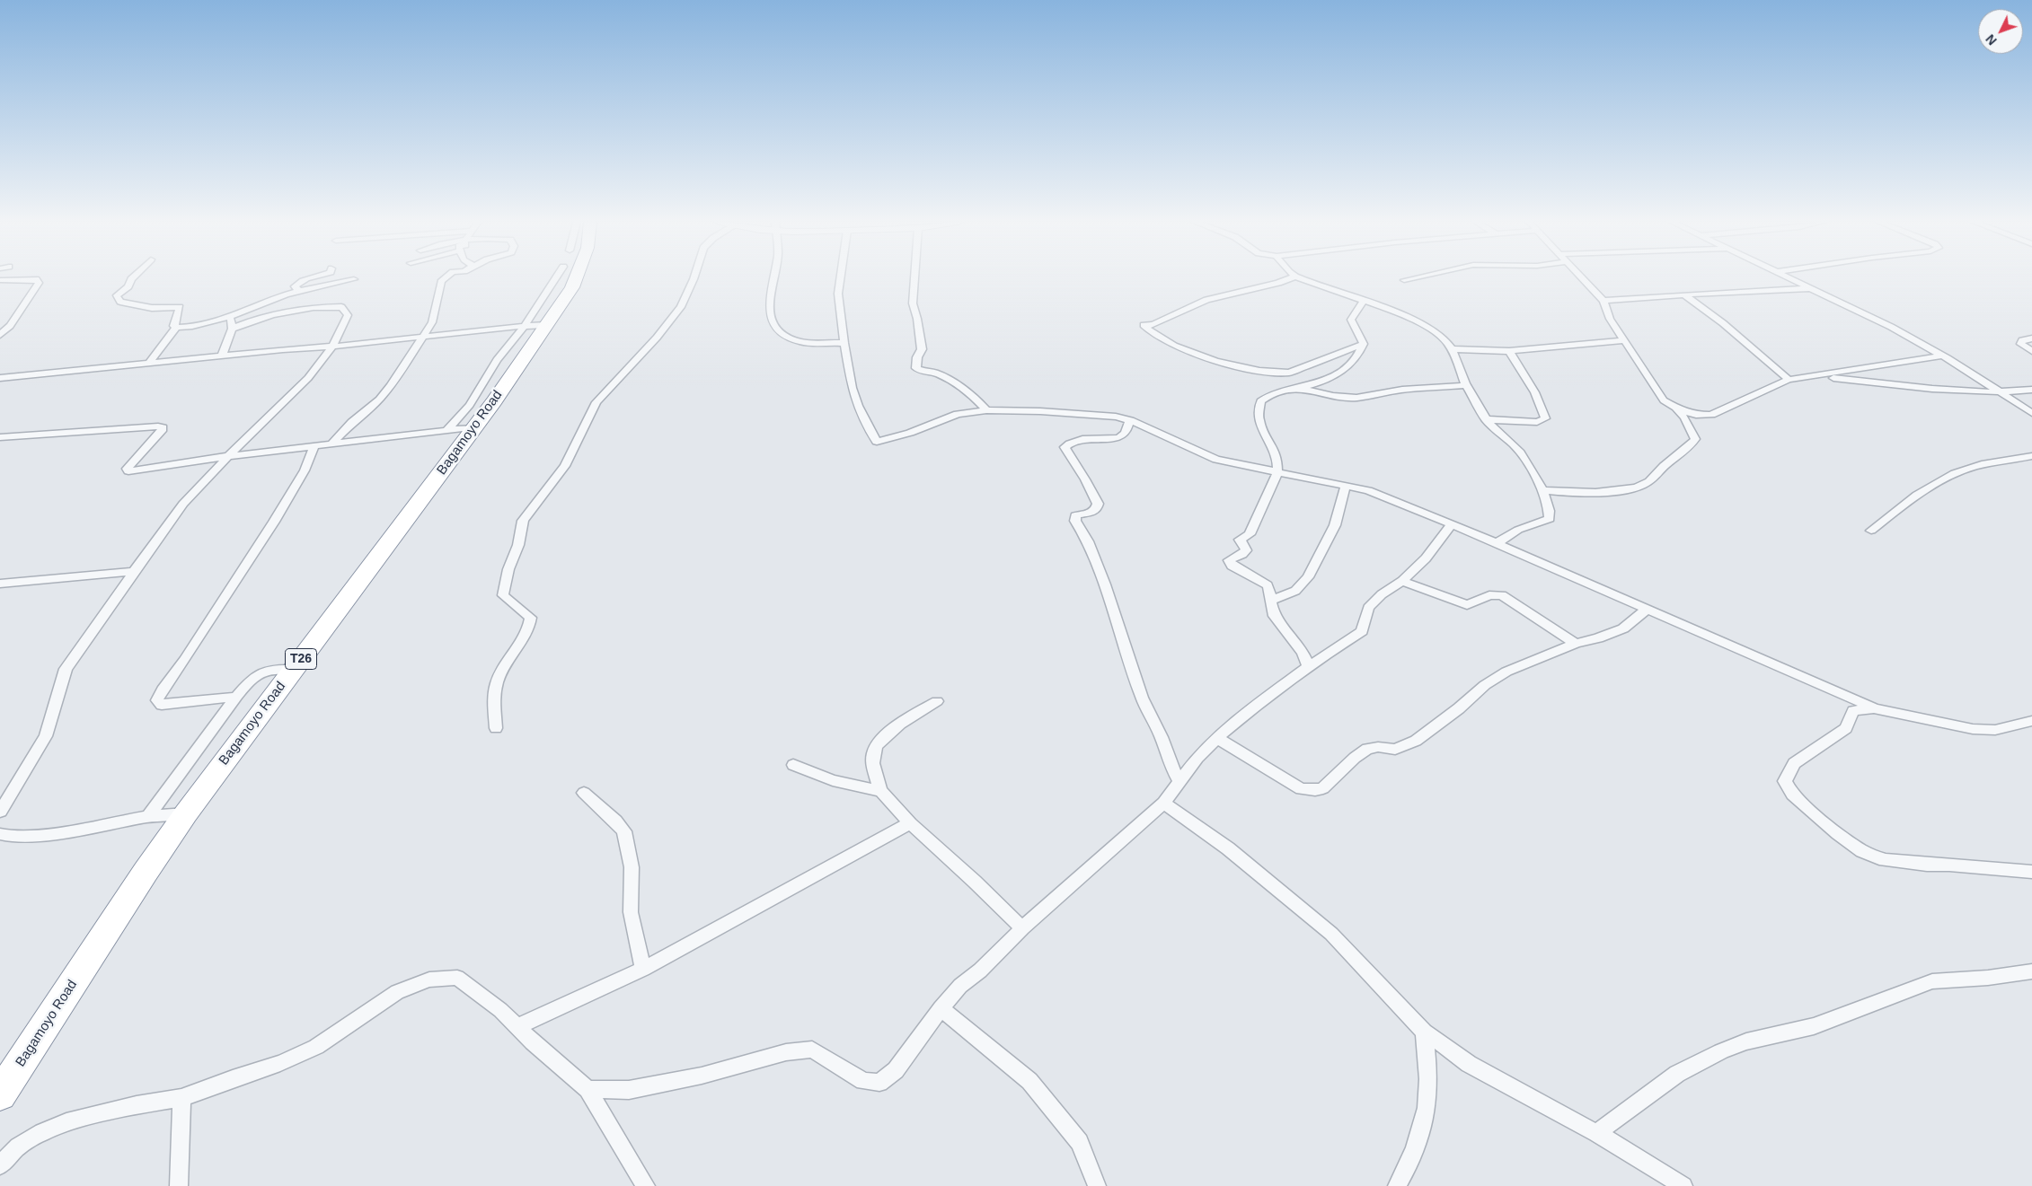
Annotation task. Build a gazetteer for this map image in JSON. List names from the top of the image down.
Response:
{
  "streets": {
    "highway": ["Bagamoyo Road", "T26"]
  },
  "north": "bottom left"
}
